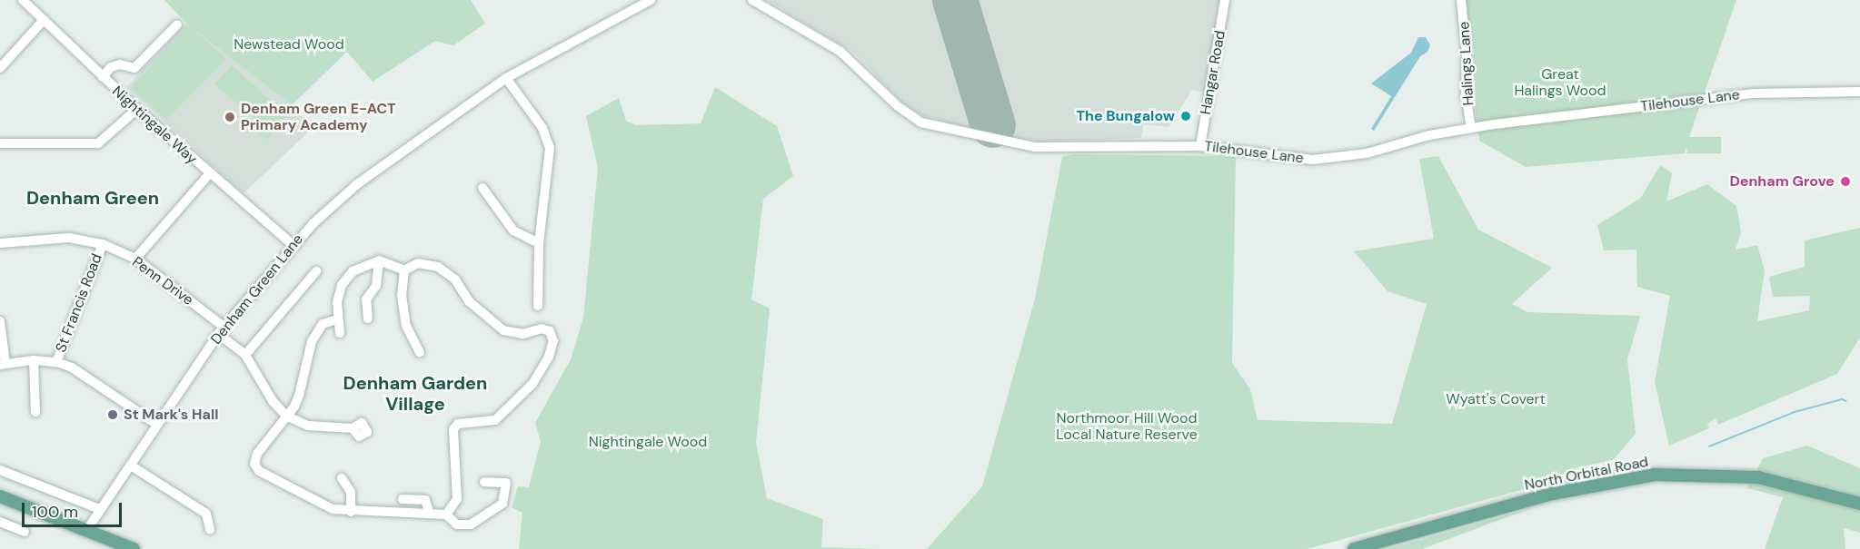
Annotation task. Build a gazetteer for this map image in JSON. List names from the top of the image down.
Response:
{
  "streets": {
    "main road": ["North Orbital Road"],
    "street": [
      "Halings Lane",
      "Hangar Road",
      "Tilehouse Lane",
      "Nightingale Way",
      "Penn Drive",
      "Denham Green Lane",
      "St Francis Road"
    ]
  },
  "crossings": [
    ["Halings Lane", "Tilehouse Lane"],
    ["Hangar Road", "Tilehouse Lane"],
    ["Nightingale Way", "Denham Green Lane"],
    ["Penn Drive", "Denham Green Lane"],
    ["Penn Drive", "St Francis Road"]
  ],
  "districts": ["Denham Green", "Denham Garden Village"],
  "parks": [
    "Newstead Wood",
    "Great Halings Wood",
    "Wyatt's Covert",
    "Northmoor Hill Wood Local Nature Reserve",
    "Nightingale Wood"
  ],
  "places": [
    "The Bungalow",
    "Denham Green E-ACT Primary Academy",
    "Denham Grove",
    "St Mark's Hall"
  ],
  "scale_bar": "100 m"
}
